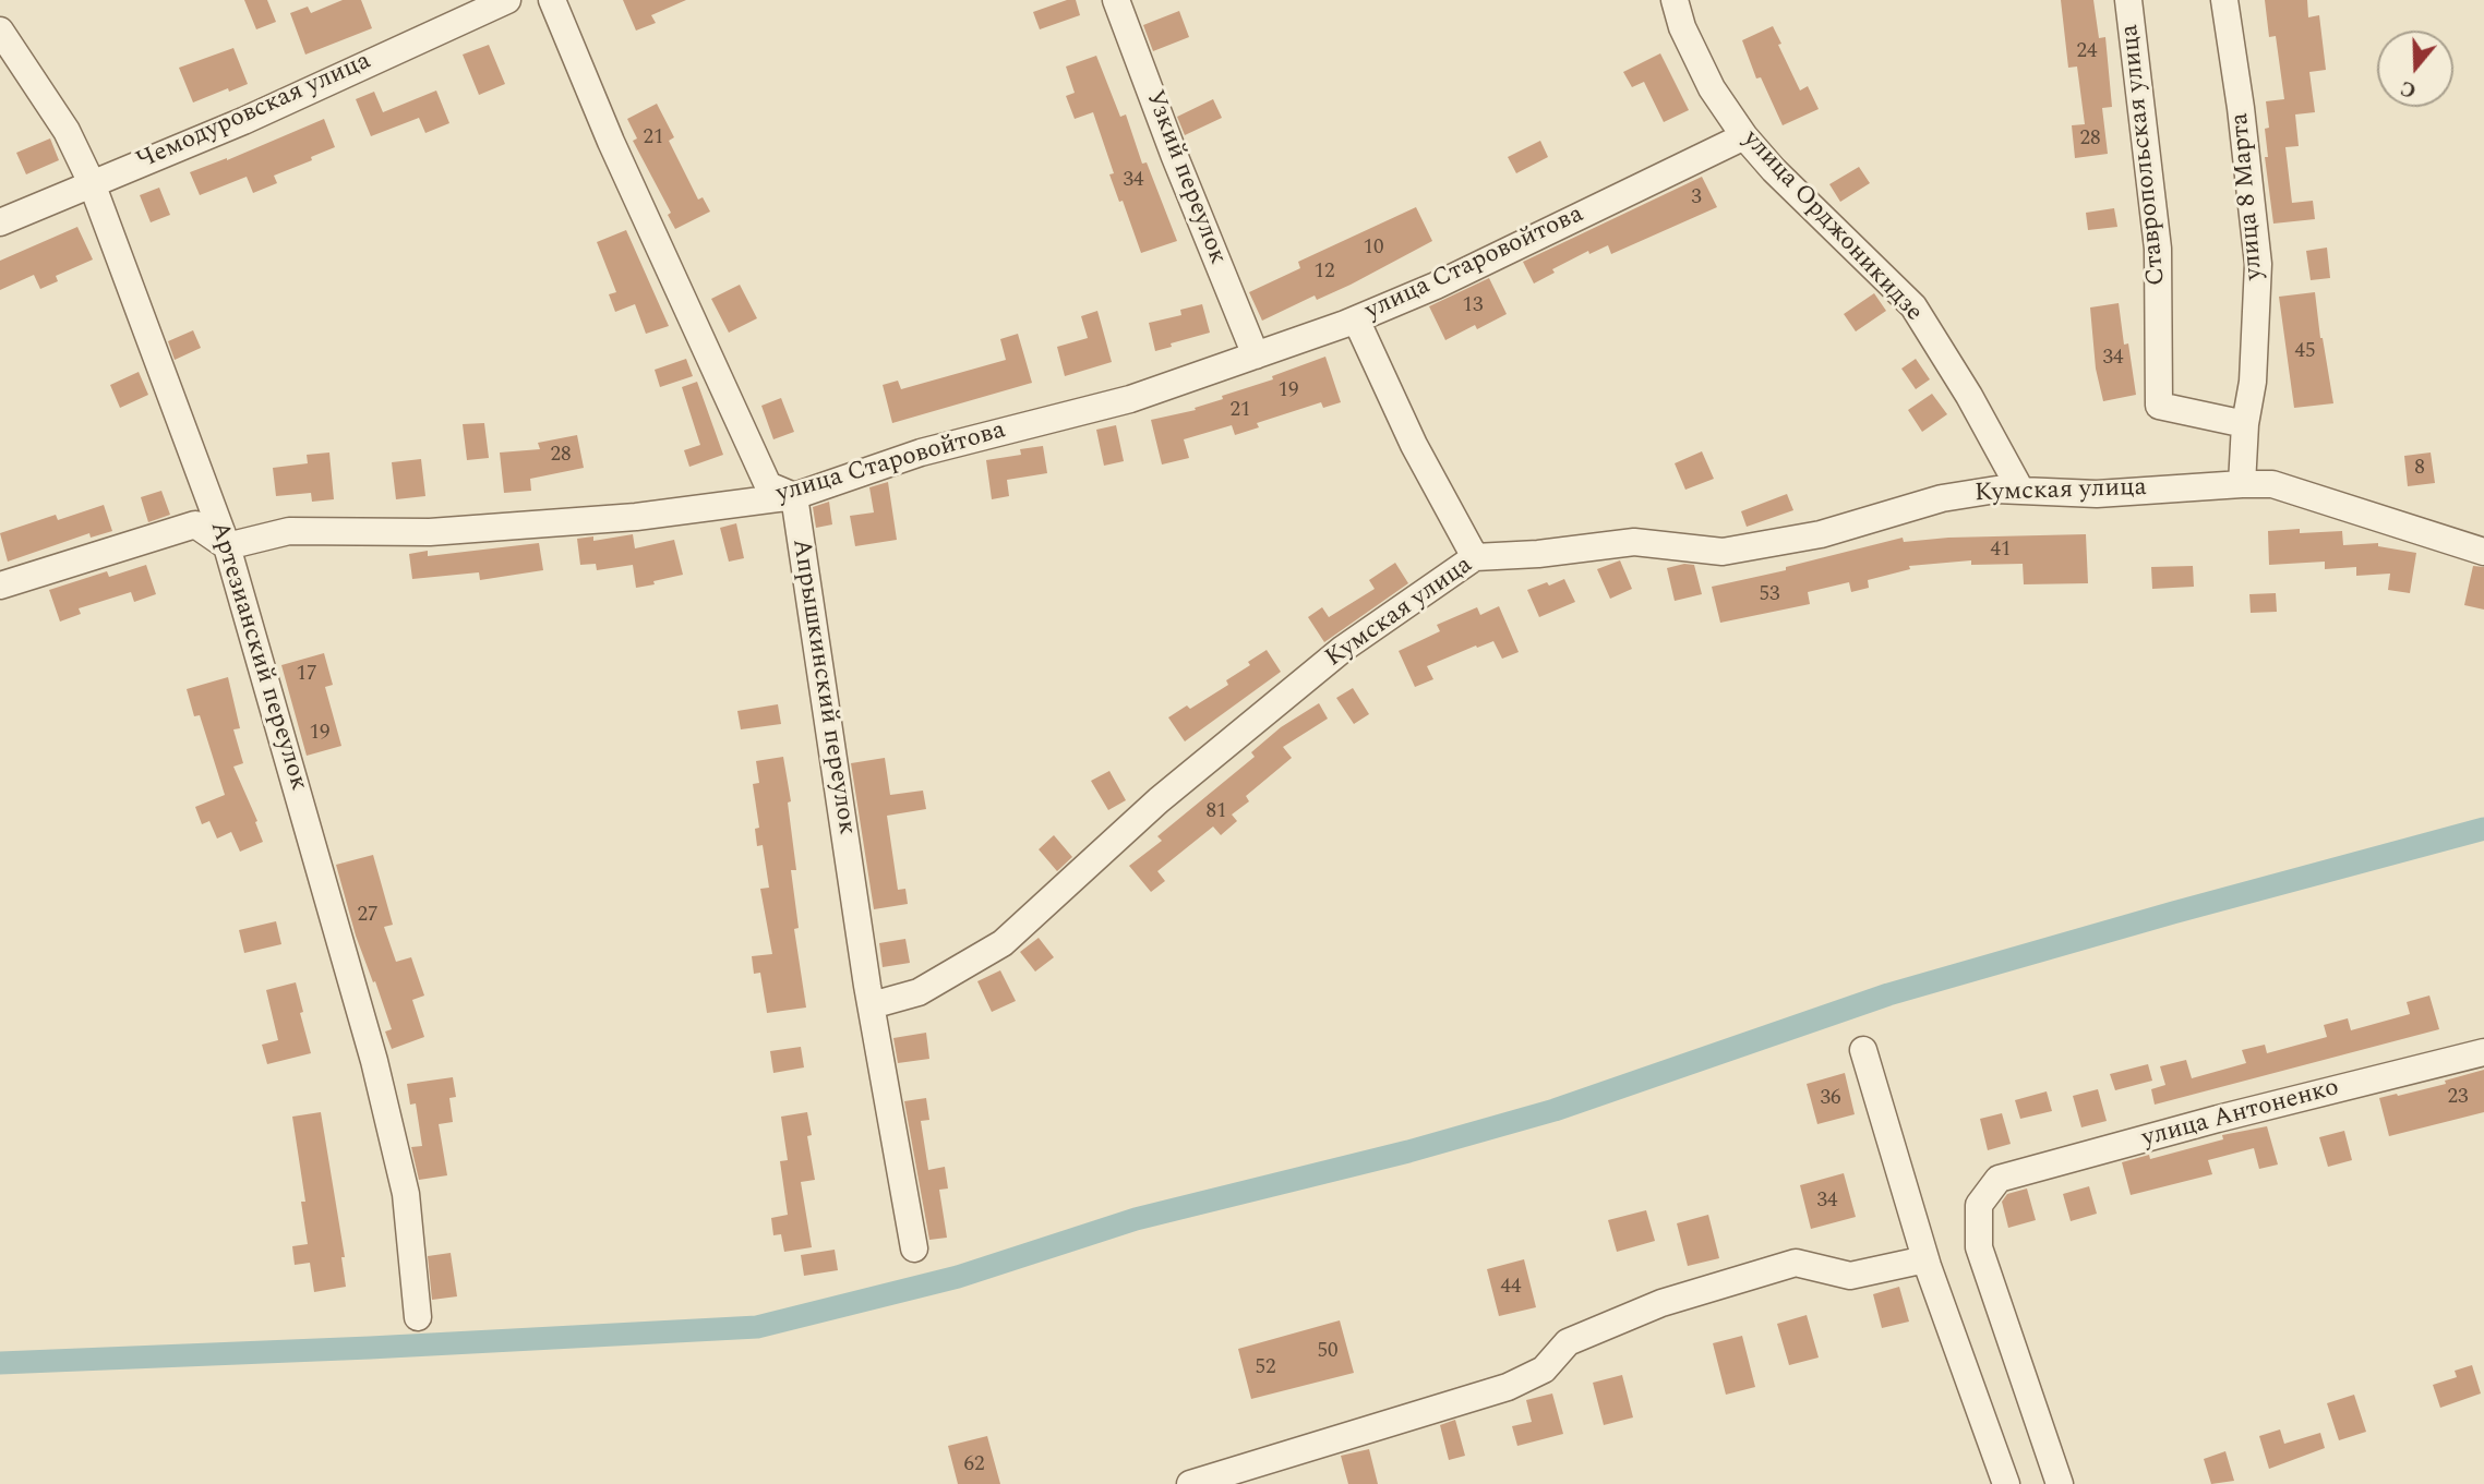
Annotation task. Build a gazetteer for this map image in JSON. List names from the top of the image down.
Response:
{
  "streets": {
    "street": [
      "Чемодуровская улица",
      "Ставропольская улица",
      "Узкий переулок",
      "улица 8 Марта",
      "улица Орджоникидзе",
      "улица Старовойтова",
      "Кумская улица",
      "Артезианский переулок",
      "Апрышкинский переулок",
      "улица Антоненко"
    ]
  },
  "crossings": [
    ["Чемодуровская улица", "Артезианский переулок"],
    ["Ставропольская улица", "улица 8 Марта"],
    ["Узкий переулок", "улица Старовойтова"],
    ["улица 8 Марта", "Кумская улица"],
    ["улица Орджоникидзе", "улица Старовойтова"],
    ["улица Орджоникидзе", "Кумская улица"],
    ["улица Старовойтова", "Артезианский переулок"],
    ["улица Старовойтова", "Апрышкинский переулок"],
    ["Кумская улица", "Апрышкинский переулок"]
  ],
  "house_numbers": [
    "24",
    "21",
    "28",
    "34",
    "3",
    "10",
    "12",
    "13",
    "45",
    "34",
    "19",
    "21",
    "28",
    "8",
    "41",
    "53",
    "17",
    "19",
    "81",
    "27",
    "23",
    "36",
    "34",
    "44",
    "50",
    "52",
    "62"
  ],
  "north": "bottom"
}
